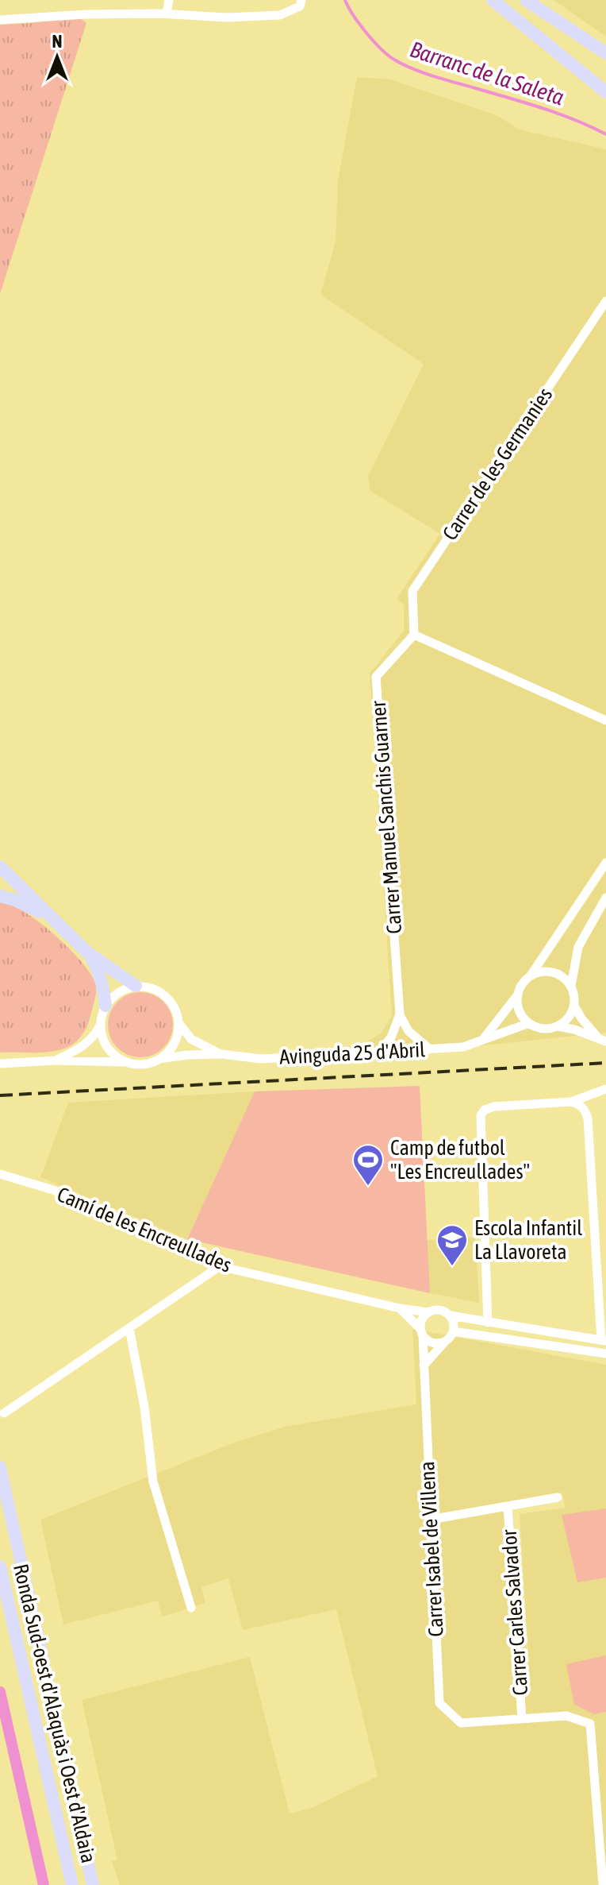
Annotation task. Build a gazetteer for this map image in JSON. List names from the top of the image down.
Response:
{
  "streets": {
    "main road": ["Ronda Sud-oest d'Alaquàs i Oest d'Aldaia"],
    "street": [
      "Carrer de les Germanies",
      "Carrer Manuel Sanchis Guarner",
      "Avinguda 25 d'Abril",
      "Camí de les Encreullades",
      "Carrer Isabel de Villena",
      "Carrer Carles Salvador"
    ]
  },
  "crossings": [
    ["Carrer de les Germanies", "Carrer Manuel Sanchis Guarner"],
    ["Carrer Manuel Sanchis Guarner", "Avinguda 25 d'Abril"],
    ["Camí de les Encreullades", "Carrer Isabel de Villena"],
    ["Carrer Isabel de Villena", "Carrer Carles Salvador"]
  ],
  "water": ["Barranc de la Saleta"],
  "places": {
    "sports": ["Camp de futbol \"Les Encreullades\""],
    "school or university": ["Escola Infantil La Llavoreta"]
  },
  "north": "top"
}
